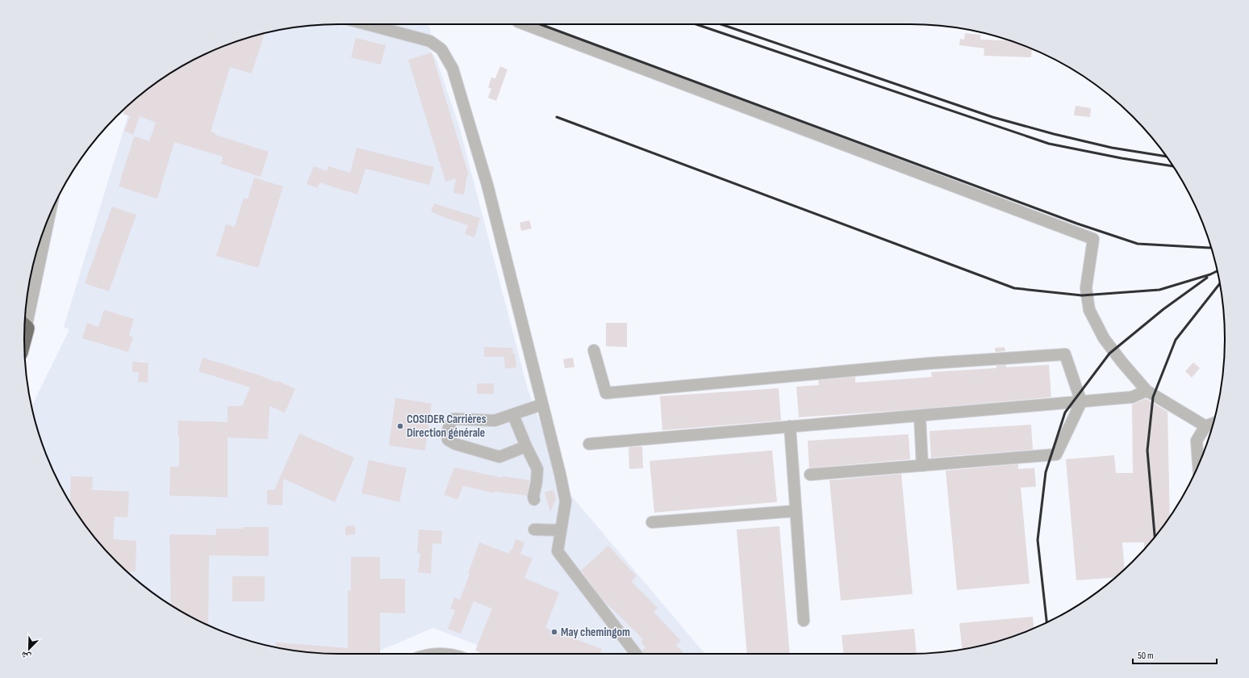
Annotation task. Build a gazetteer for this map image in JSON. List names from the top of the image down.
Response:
{
  "places": ["COSIDER Carrières Direction générale", "May chemingom"],
  "scale_bar": "50 m",
  "north": "bottom left"
}
